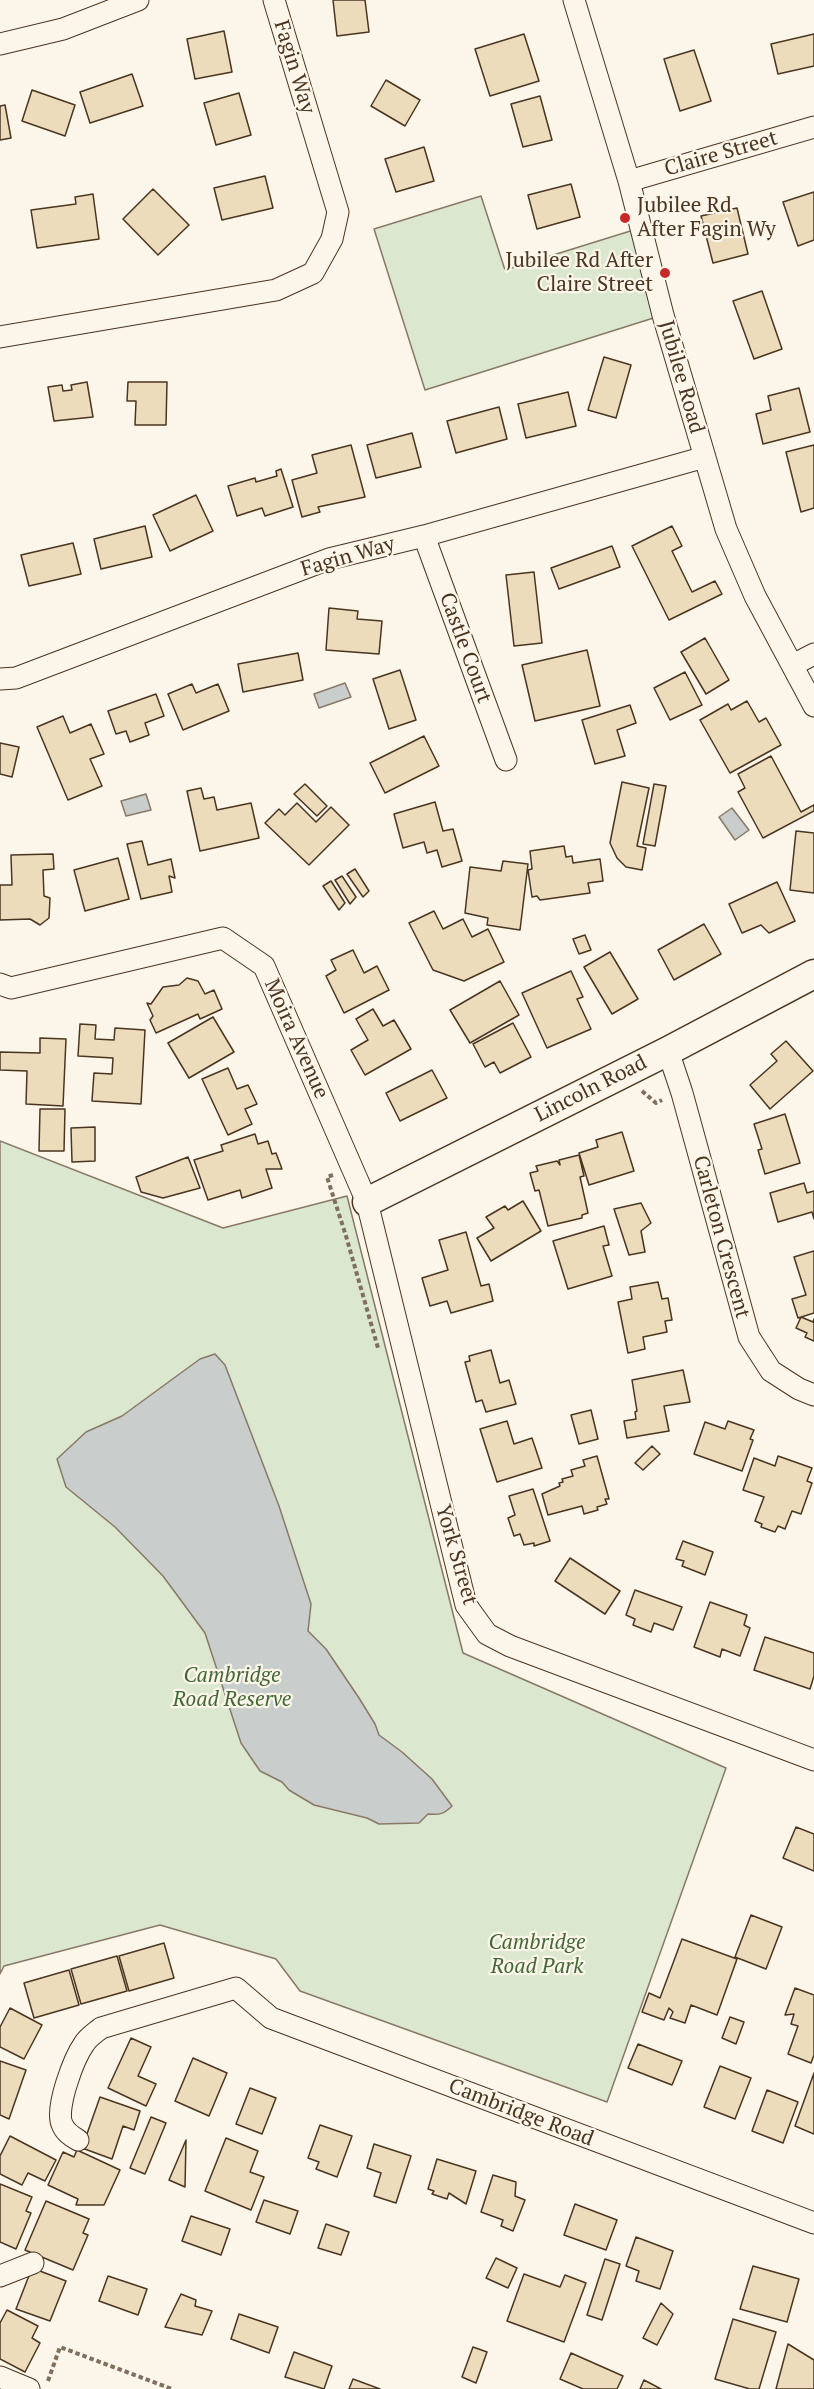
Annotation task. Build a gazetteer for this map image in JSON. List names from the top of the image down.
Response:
{
  "streets": {
    "street": [
      "Fagin Way",
      "Claire Street",
      "Jubilee Road",
      "Castle Court",
      "Moira Avenue",
      "Lincoln Road",
      "Carleton Crescent",
      "York Street",
      "Cambridge Road"
    ]
  },
  "crossings": [
    ["Fagin Way", "Jubilee Road"],
    ["Fagin Way", "Castle Court"],
    ["Claire Street", "Jubilee Road"],
    ["Moira Avenue", "Lincoln Road"],
    ["Moira Avenue", "York Street"],
    ["Lincoln Road", "Carleton Crescent"],
    ["Lincoln Road", "York Street"]
  ],
  "parks": ["Cambridge Road Reserve", "Cambridge Road Park"],
  "places": ["Jubilee Rd After Fagin Wy", "Jubilee Rd After Claire Street"]
}
